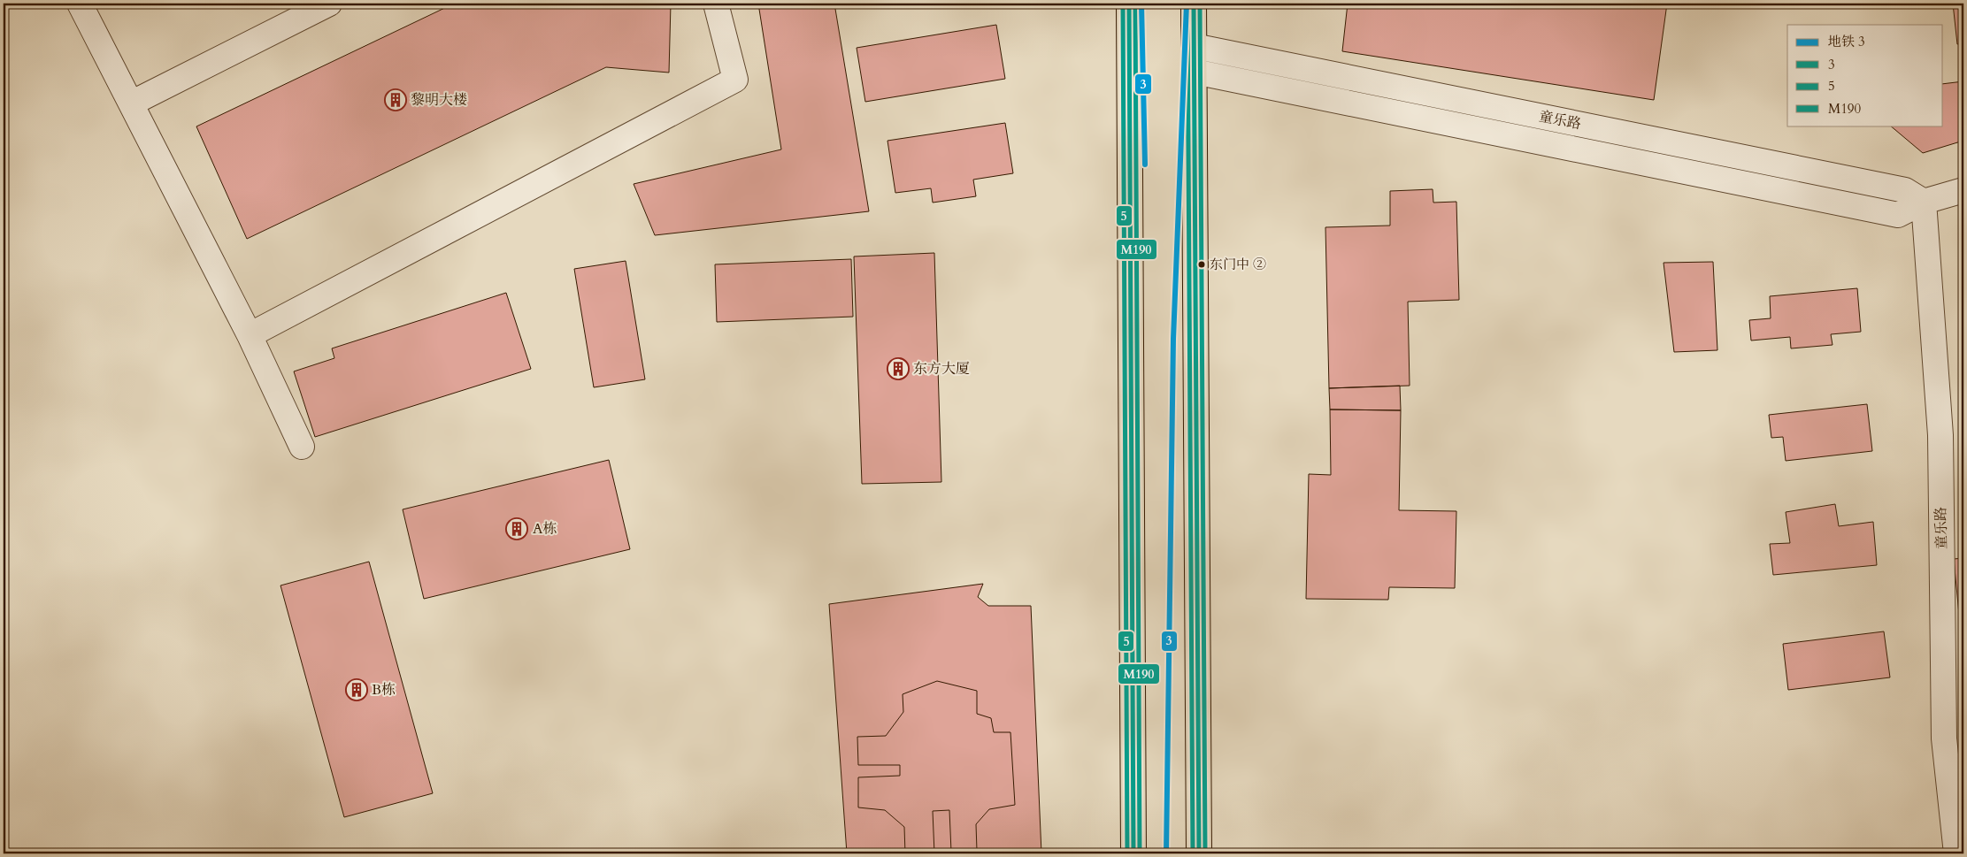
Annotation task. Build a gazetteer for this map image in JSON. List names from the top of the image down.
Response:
{
  "streets": {
    "street": ["童乐路"]
  },
  "places": {
    "building": [
      "黎明大楼",
      "东方大厦",
      "A栋",
      "B栋"
    ],
    "other": ["东门中 ②"]
  },
  "lines": [
    "metro line 3",
    "transit line 3",
    "transit line 5",
    "transit line M190"
  ],
  "legend": [
    "地铁 3",
    "3",
    "5",
    "M190"
  ]
}
